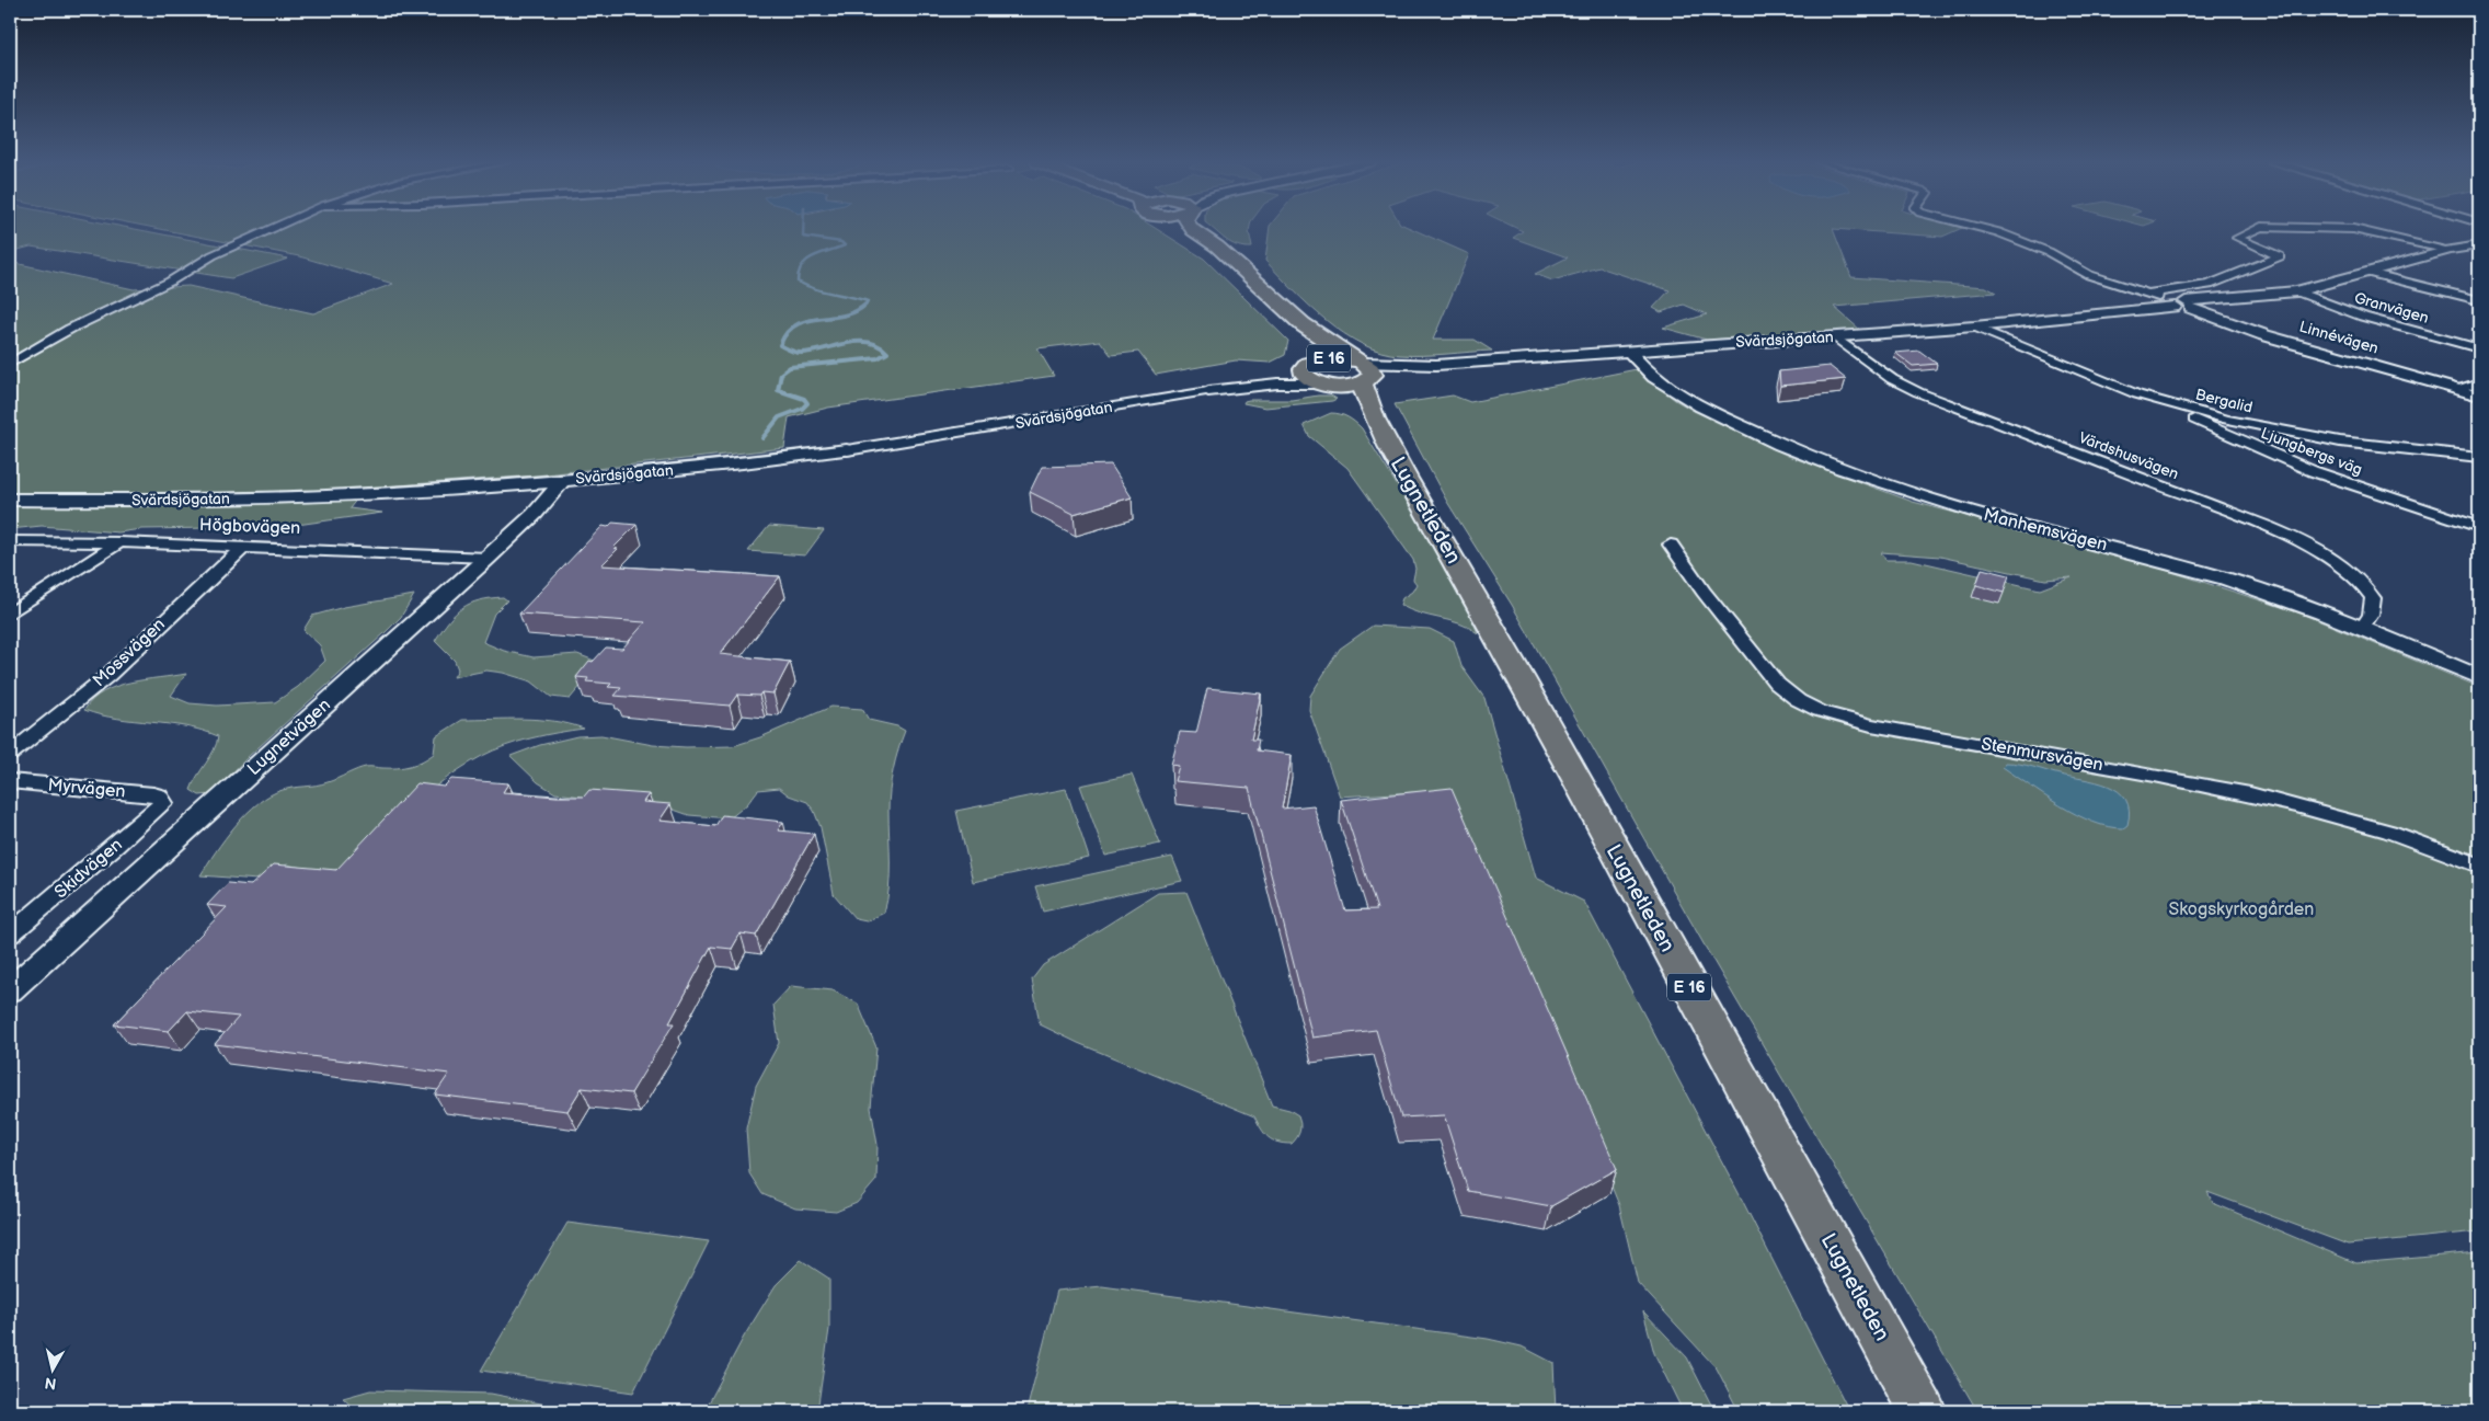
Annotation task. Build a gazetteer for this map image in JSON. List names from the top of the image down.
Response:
{
  "streets": {
    "highway": ["E 16", "Lugnetleden"],
    "street": [
      "Granvägen",
      "Linnévägen",
      "Svärdsjögatan",
      "Bergalid",
      "Ljungbergs väg",
      "Värdshusvägen",
      "Högbovägen",
      "Manhemsvägen",
      "Mossvägen",
      "Lugnetvägen",
      "Stenmursvägen",
      "Myrvägen",
      "Skidvägen"
    ]
  },
  "crossings": [
    ["Granvägen", "Svärdsjögatan"],
    ["Linnévägen", "Svärdsjögatan"],
    ["Svärdsjögatan", "E 16"],
    ["Svärdsjögatan", "Bergalid"],
    ["Svärdsjögatan", "Värdshusvägen"],
    ["Svärdsjögatan", "Lugnetleden"],
    ["Svärdsjögatan", "Manhemsvägen"],
    ["Svärdsjögatan", "Lugnetvägen"],
    ["E 16", "Lugnetleden"],
    ["Bergalid", "Ljungbergs väg"],
    ["Värdshusvägen", "Manhemsvägen"],
    ["Högbovägen", "Mossvägen"],
    ["Högbovägen", "Lugnetvägen"],
    ["Myrvägen", "Skidvägen"]
  ],
  "parks": ["Skogskyrkogården"],
  "north": "bottom"
}
